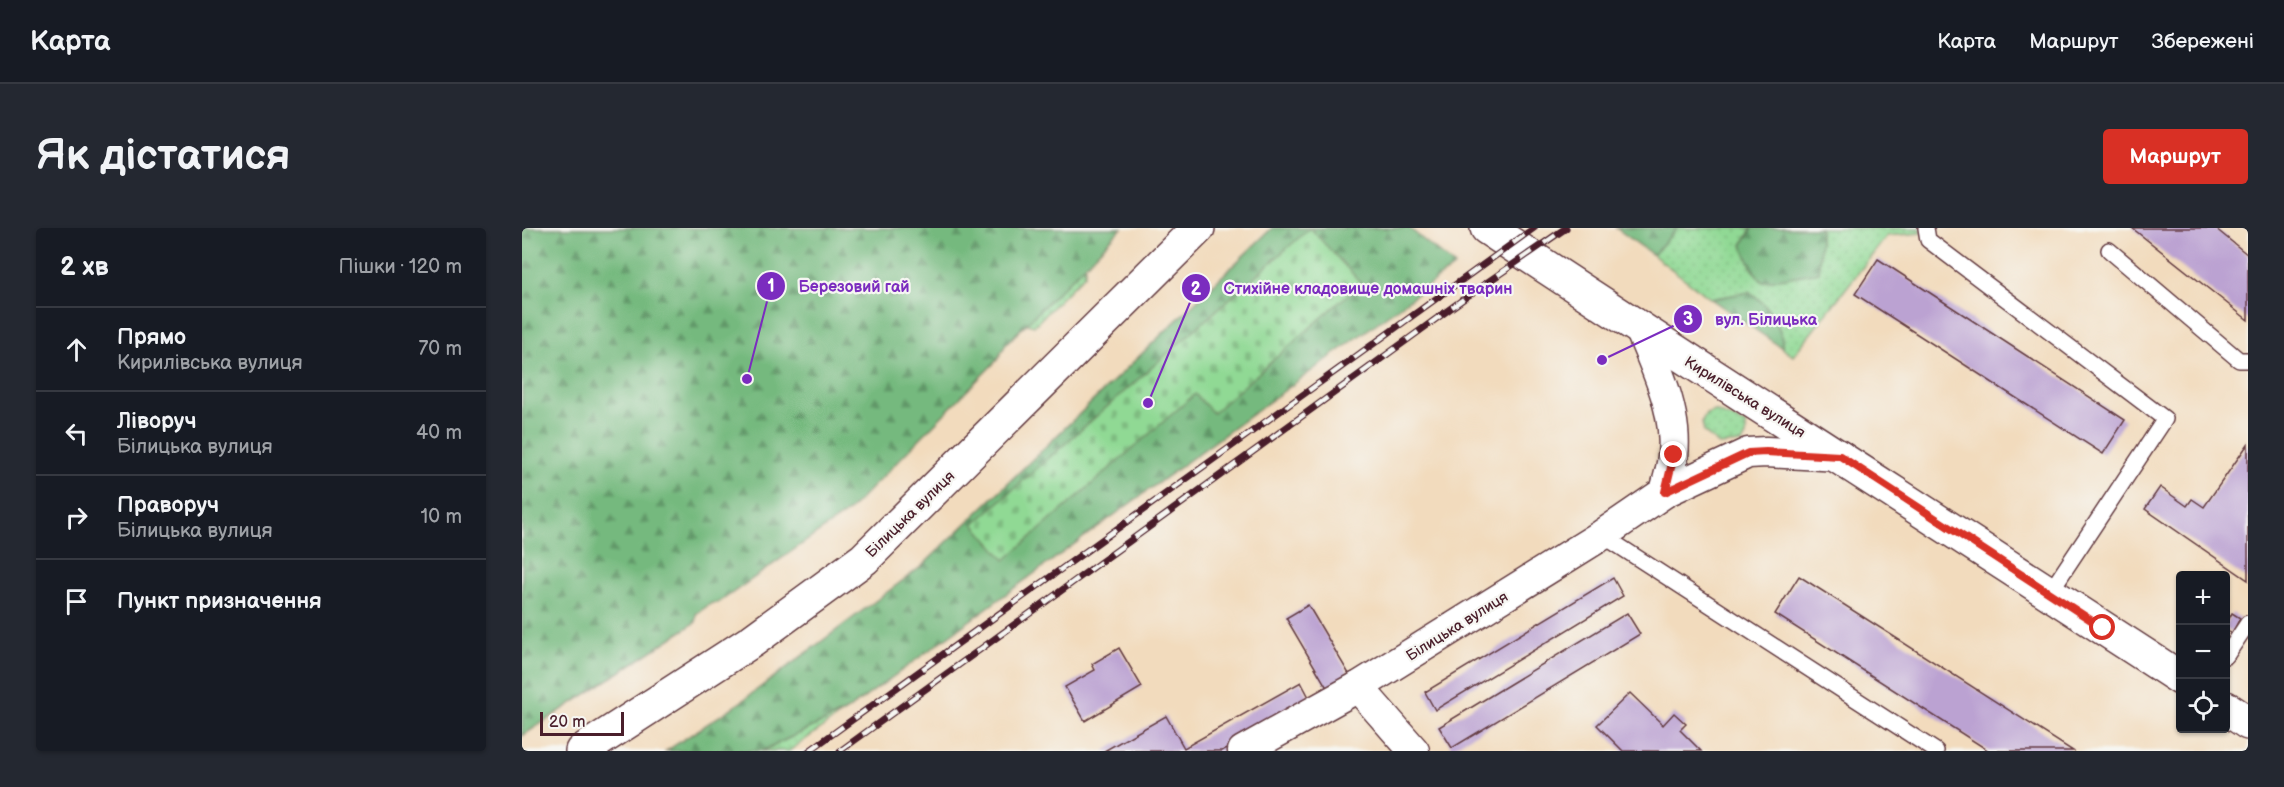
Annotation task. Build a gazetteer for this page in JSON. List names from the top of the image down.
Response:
{
  "streets": {
    "main road": ["Кирилівська вулиця", "Білицька вулиця"]
  },
  "crossings": [
    ["Кирилівська вулиця", "Білицька вулиця"]
  ],
  "places": ["вул. Білицька", "Березовий гай", "Стихійне кладовище домашніх тварин"],
  "scale_bar": "20 m",
  "page": {
    "header": "Карта",
    "nav": ["Карта", "Маршрут", "Збережені"],
    "buttons": "Маршрут",
    "title": "Як дістатися",
    "heading": ["2 хв", "Пішки · 120 m"],
    "list": [
      ["Прямо", "Кирилівська вулиця", "70 m"],
      ["Ліворуч", "Білицька вулиця", "40 m"],
      ["Праворуч", "Білицька вулиця", "10 m"],
      "Пункт призначення"
    ],
    "map_buttons": ["+", "−"],
    "scale": "20 m"
  }
}
